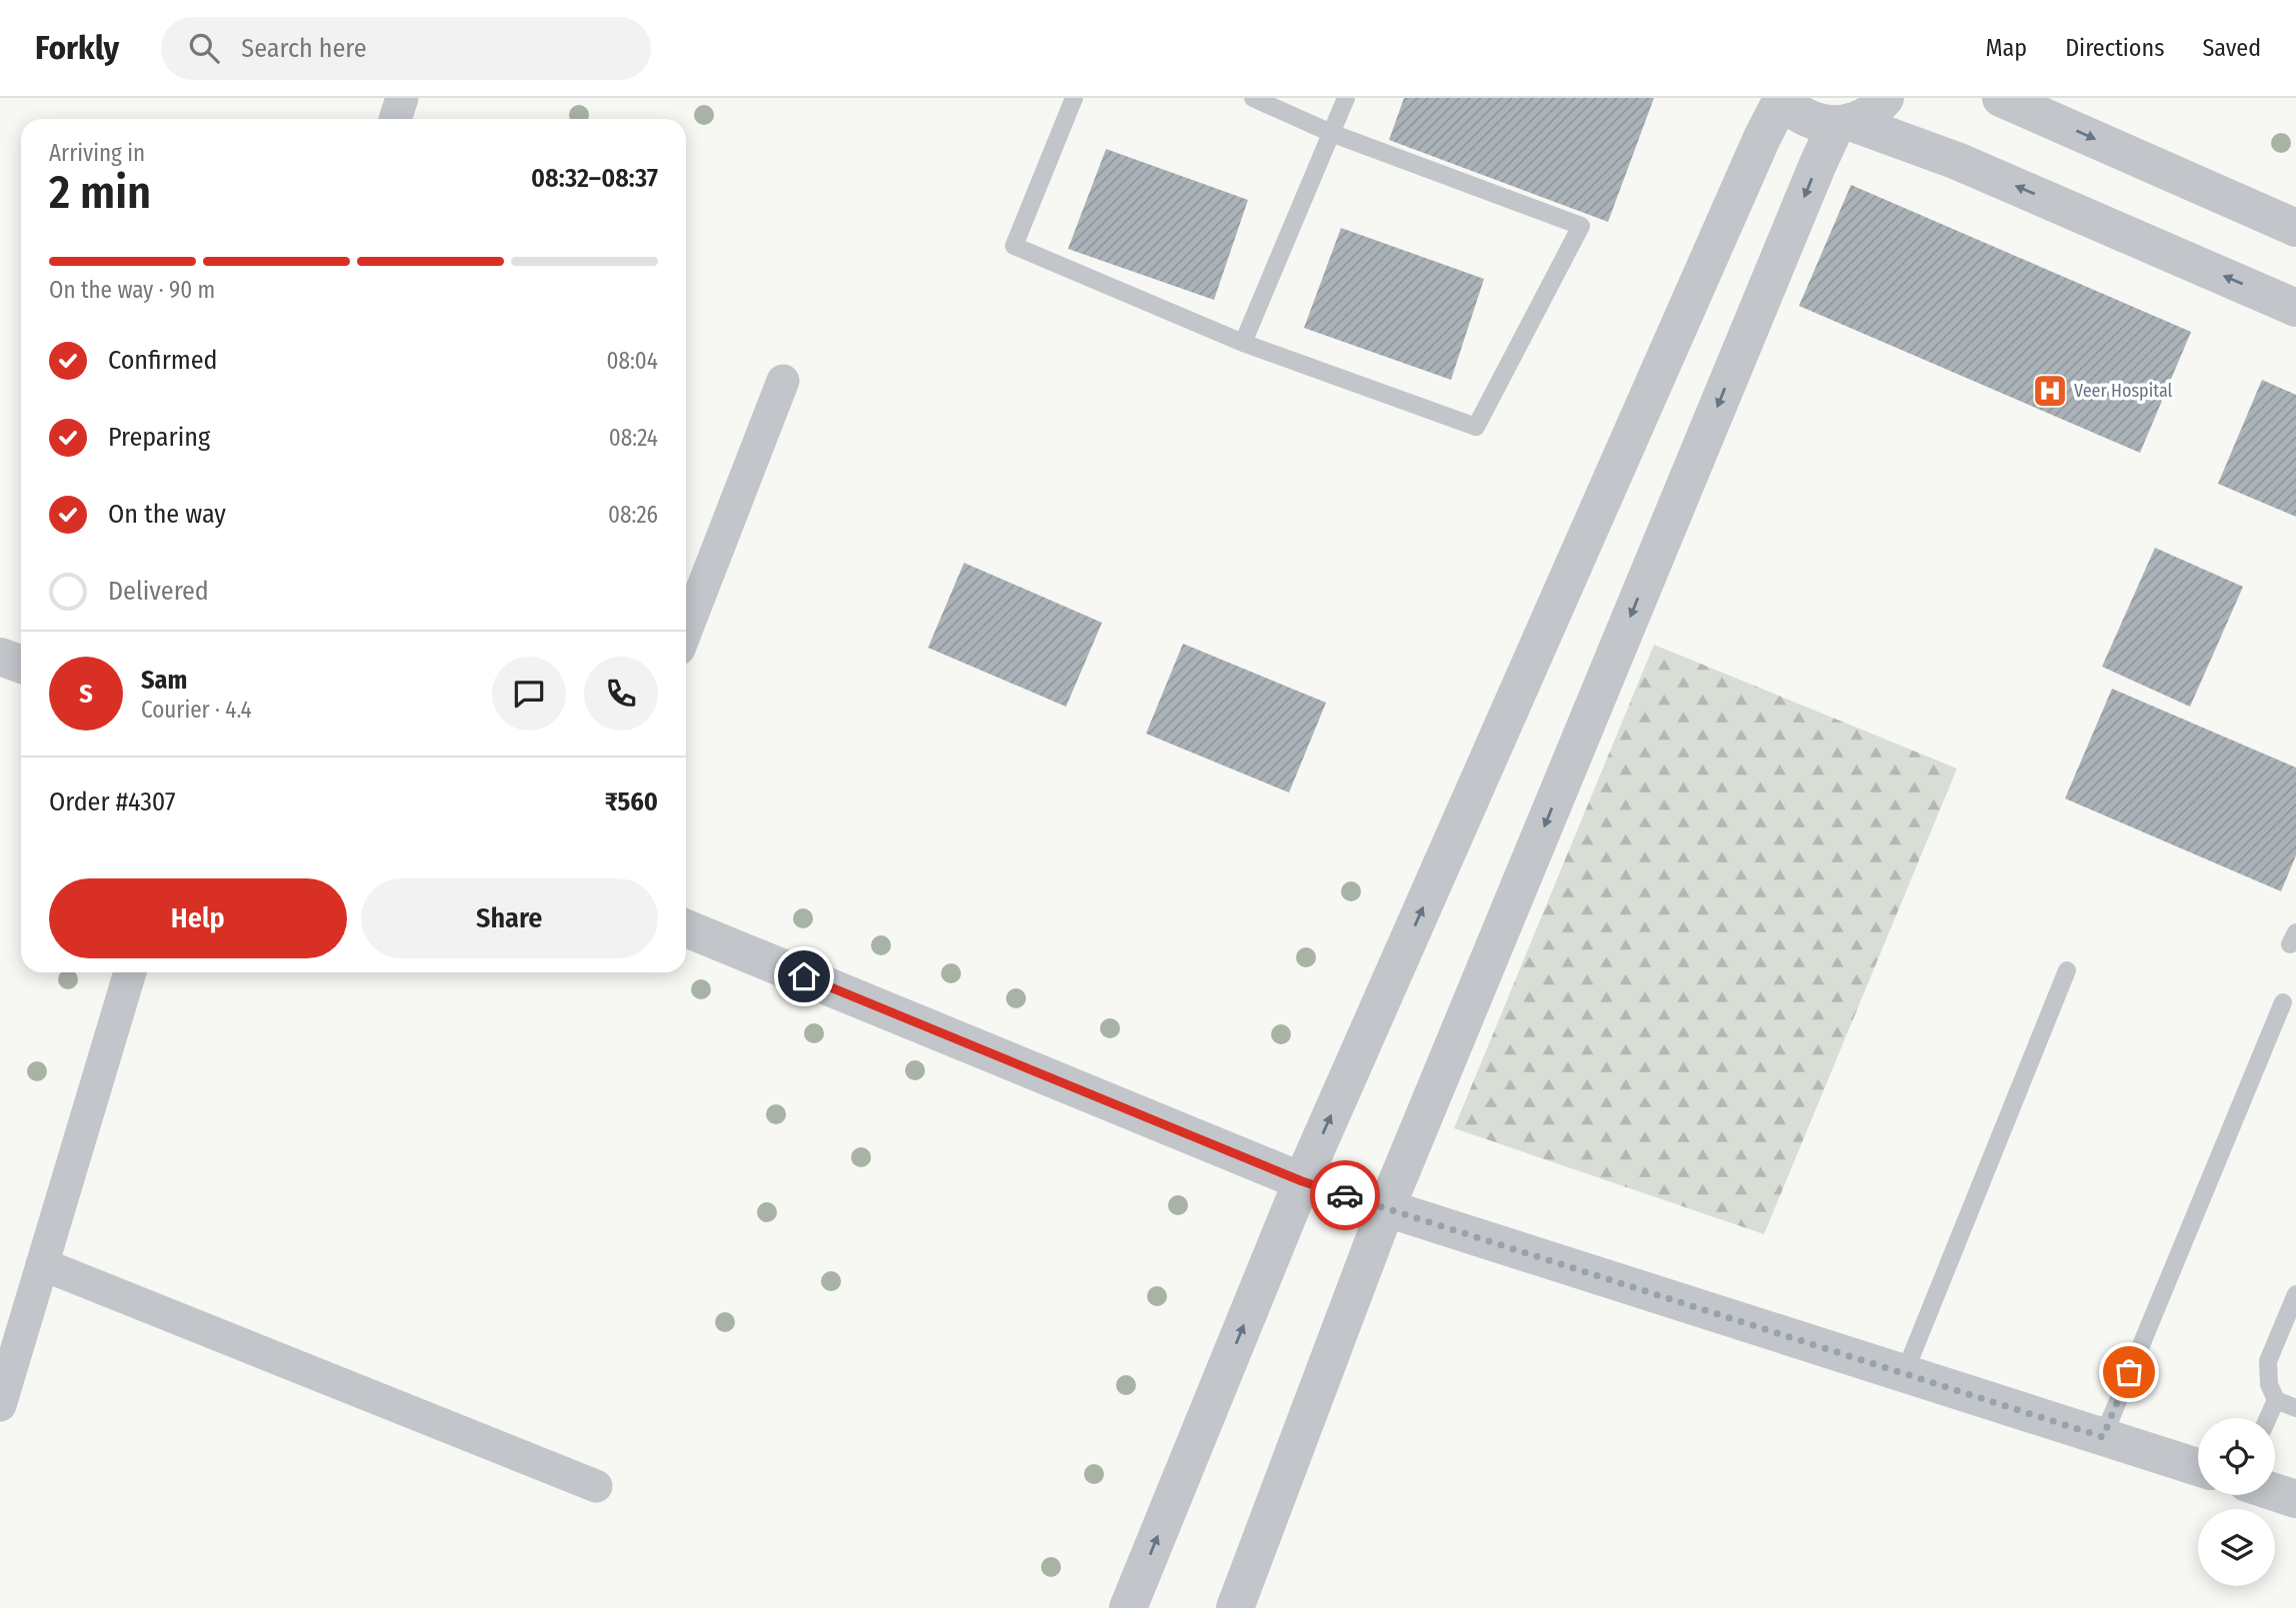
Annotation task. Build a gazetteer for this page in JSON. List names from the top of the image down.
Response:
{
  "places": {
    "hospital": ["Veer Hospital"]
  },
  "page": {
    "header": "Forkly",
    "search": "Search here",
    "nav": ["Map", "Directions", "Saved"],
    "heading": ["2 min", "Arriving in", "08:32–08:37"],
    "panel": [
      "Sam",
      "Courier · 4.4",
      "Order #4307",
      "₹560"
    ],
    "bar": "On the way · 90 m",
    "list": [
      ["Confirmed", "08:04"],
      ["Preparing", "08:24"],
      ["On the way", "08:26"],
      "Delivered"
    ],
    "round": "S",
    "buttons": ["Help", "Share"]
  }
}
